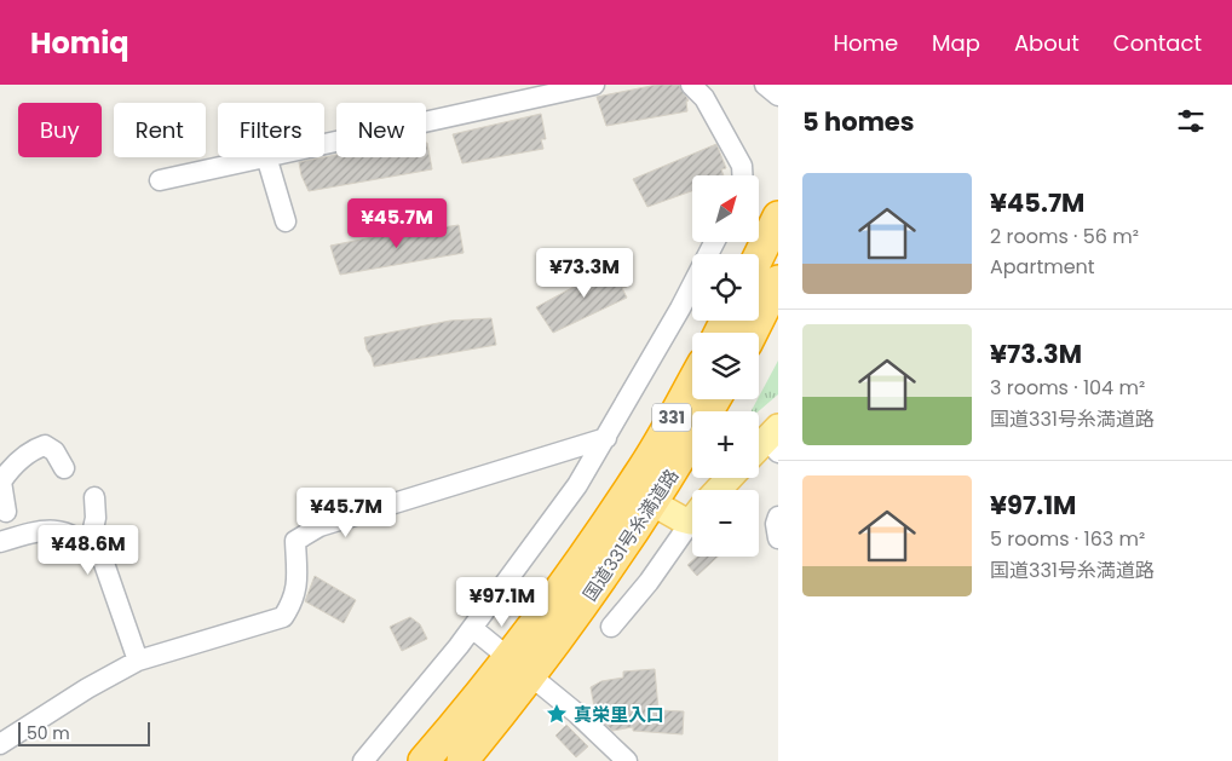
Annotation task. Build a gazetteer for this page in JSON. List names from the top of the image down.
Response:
{
  "streets": {
    "highway": ["331", "国道331号糸満道路"]
  },
  "places": {
    "place": ["真栄里入口"]
  },
  "scale_bar": "50 m",
  "north": "top right",
  "page": {
    "header": "Homiq",
    "nav": [
      "Home",
      "Map",
      "About",
      "Contact"
    ],
    "heading": "5 homes",
    "chip": [
      "Buy",
      "Rent",
      "Filters",
      "New"
    ],
    "list": [
      {
        "name": "¥45.7M",
        "note": "2 rooms · 56 m² · Apartment"
      },
      {
        "name": "¥73.3M",
        "note": "3 rooms · 104 m² · 国道331号糸満道路"
      },
      {
        "name": "¥97.1M",
        "note": "5 rooms · 163 m² · 国道331号糸満道路"
      }
    ],
    "map_buttons": ["+", "−"],
    "price": [
      "¥45.7M",
      "¥73.3M",
      "¥45.7M",
      "¥48.6M",
      "¥97.1M"
    ],
    "scale": "50 m"
  }
}
